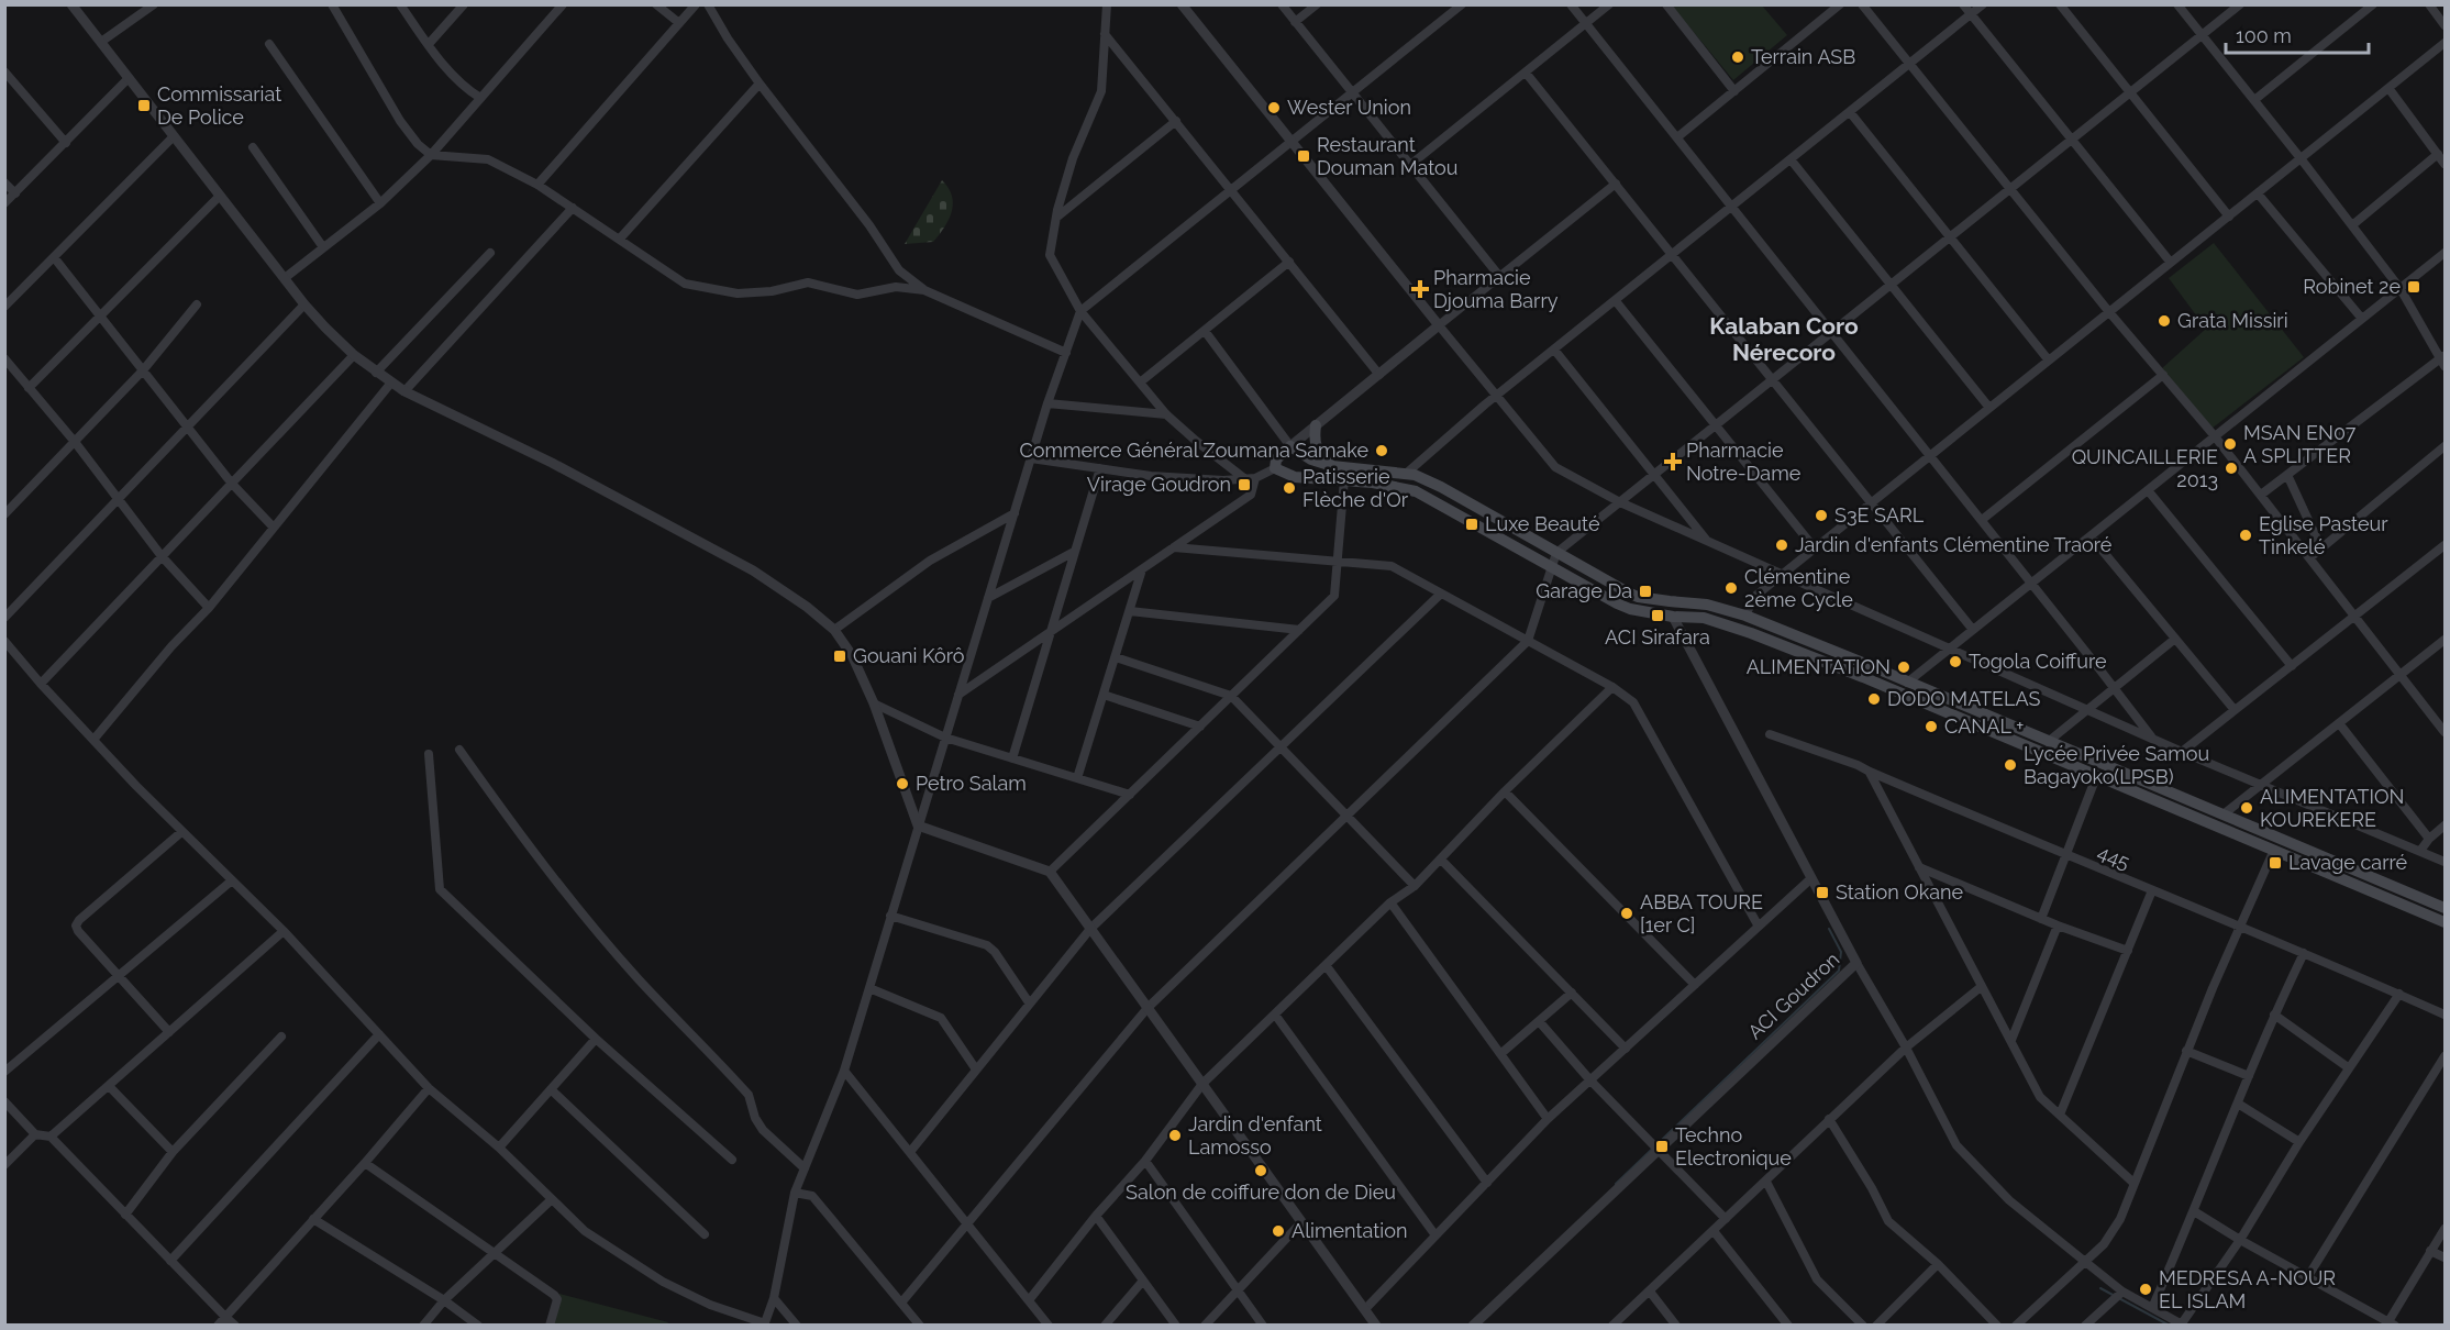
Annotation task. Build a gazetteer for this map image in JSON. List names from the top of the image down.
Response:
{
  "streets": {
    "street": ["445", "ACI Goudron"]
  },
  "districts": ["Kalaban Coro Nérecoro"],
  "places": {
    "other": [
      "Terrain ASB",
      "Wester Union",
      "Grata Missiri",
      "MSAN EN07 A SPLITTER",
      "Commerce Général Zoumana Samake",
      "QUINCAILLERIE 2013",
      "Patisserie Flèche d'Or",
      "S3E SARL",
      "Eglise Pasteur Tinkelé",
      "Jardin d'enfants Clémentine Traoré",
      "Clémentine 2ème Cycle",
      "Togola Coiffure",
      "ALIMENTATION",
      "DODO MATELAS",
      "CANAL +",
      "Lycée Privée Samou Bagayoko(LPSB)",
      "Petro Salam",
      "ALIMENTATION KOUREKERE",
      "ABBA TOURE [1er C]",
      "Jardin d'enfant Lamosso",
      "Salon de coiffure don de Dieu",
      "Alimentation",
      "MEDRESA A-NOUR EL ISLAM"
    ],
    "transit": [
      "Commissariat De Police",
      "Restaurant Douman Matou",
      "Robinet 2e",
      "Virage Goudron",
      "Luxe Beauté",
      "Garage Da",
      "ACI Sirafara",
      "Gouani Kôrô",
      "Lavage carré",
      "Station Okane",
      "Techno Electronique"
    ],
    "health": ["Pharmacie Djouma Barry", "Pharmacie Notre-Dame"]
  },
  "scale_bar": "100 m"
}
